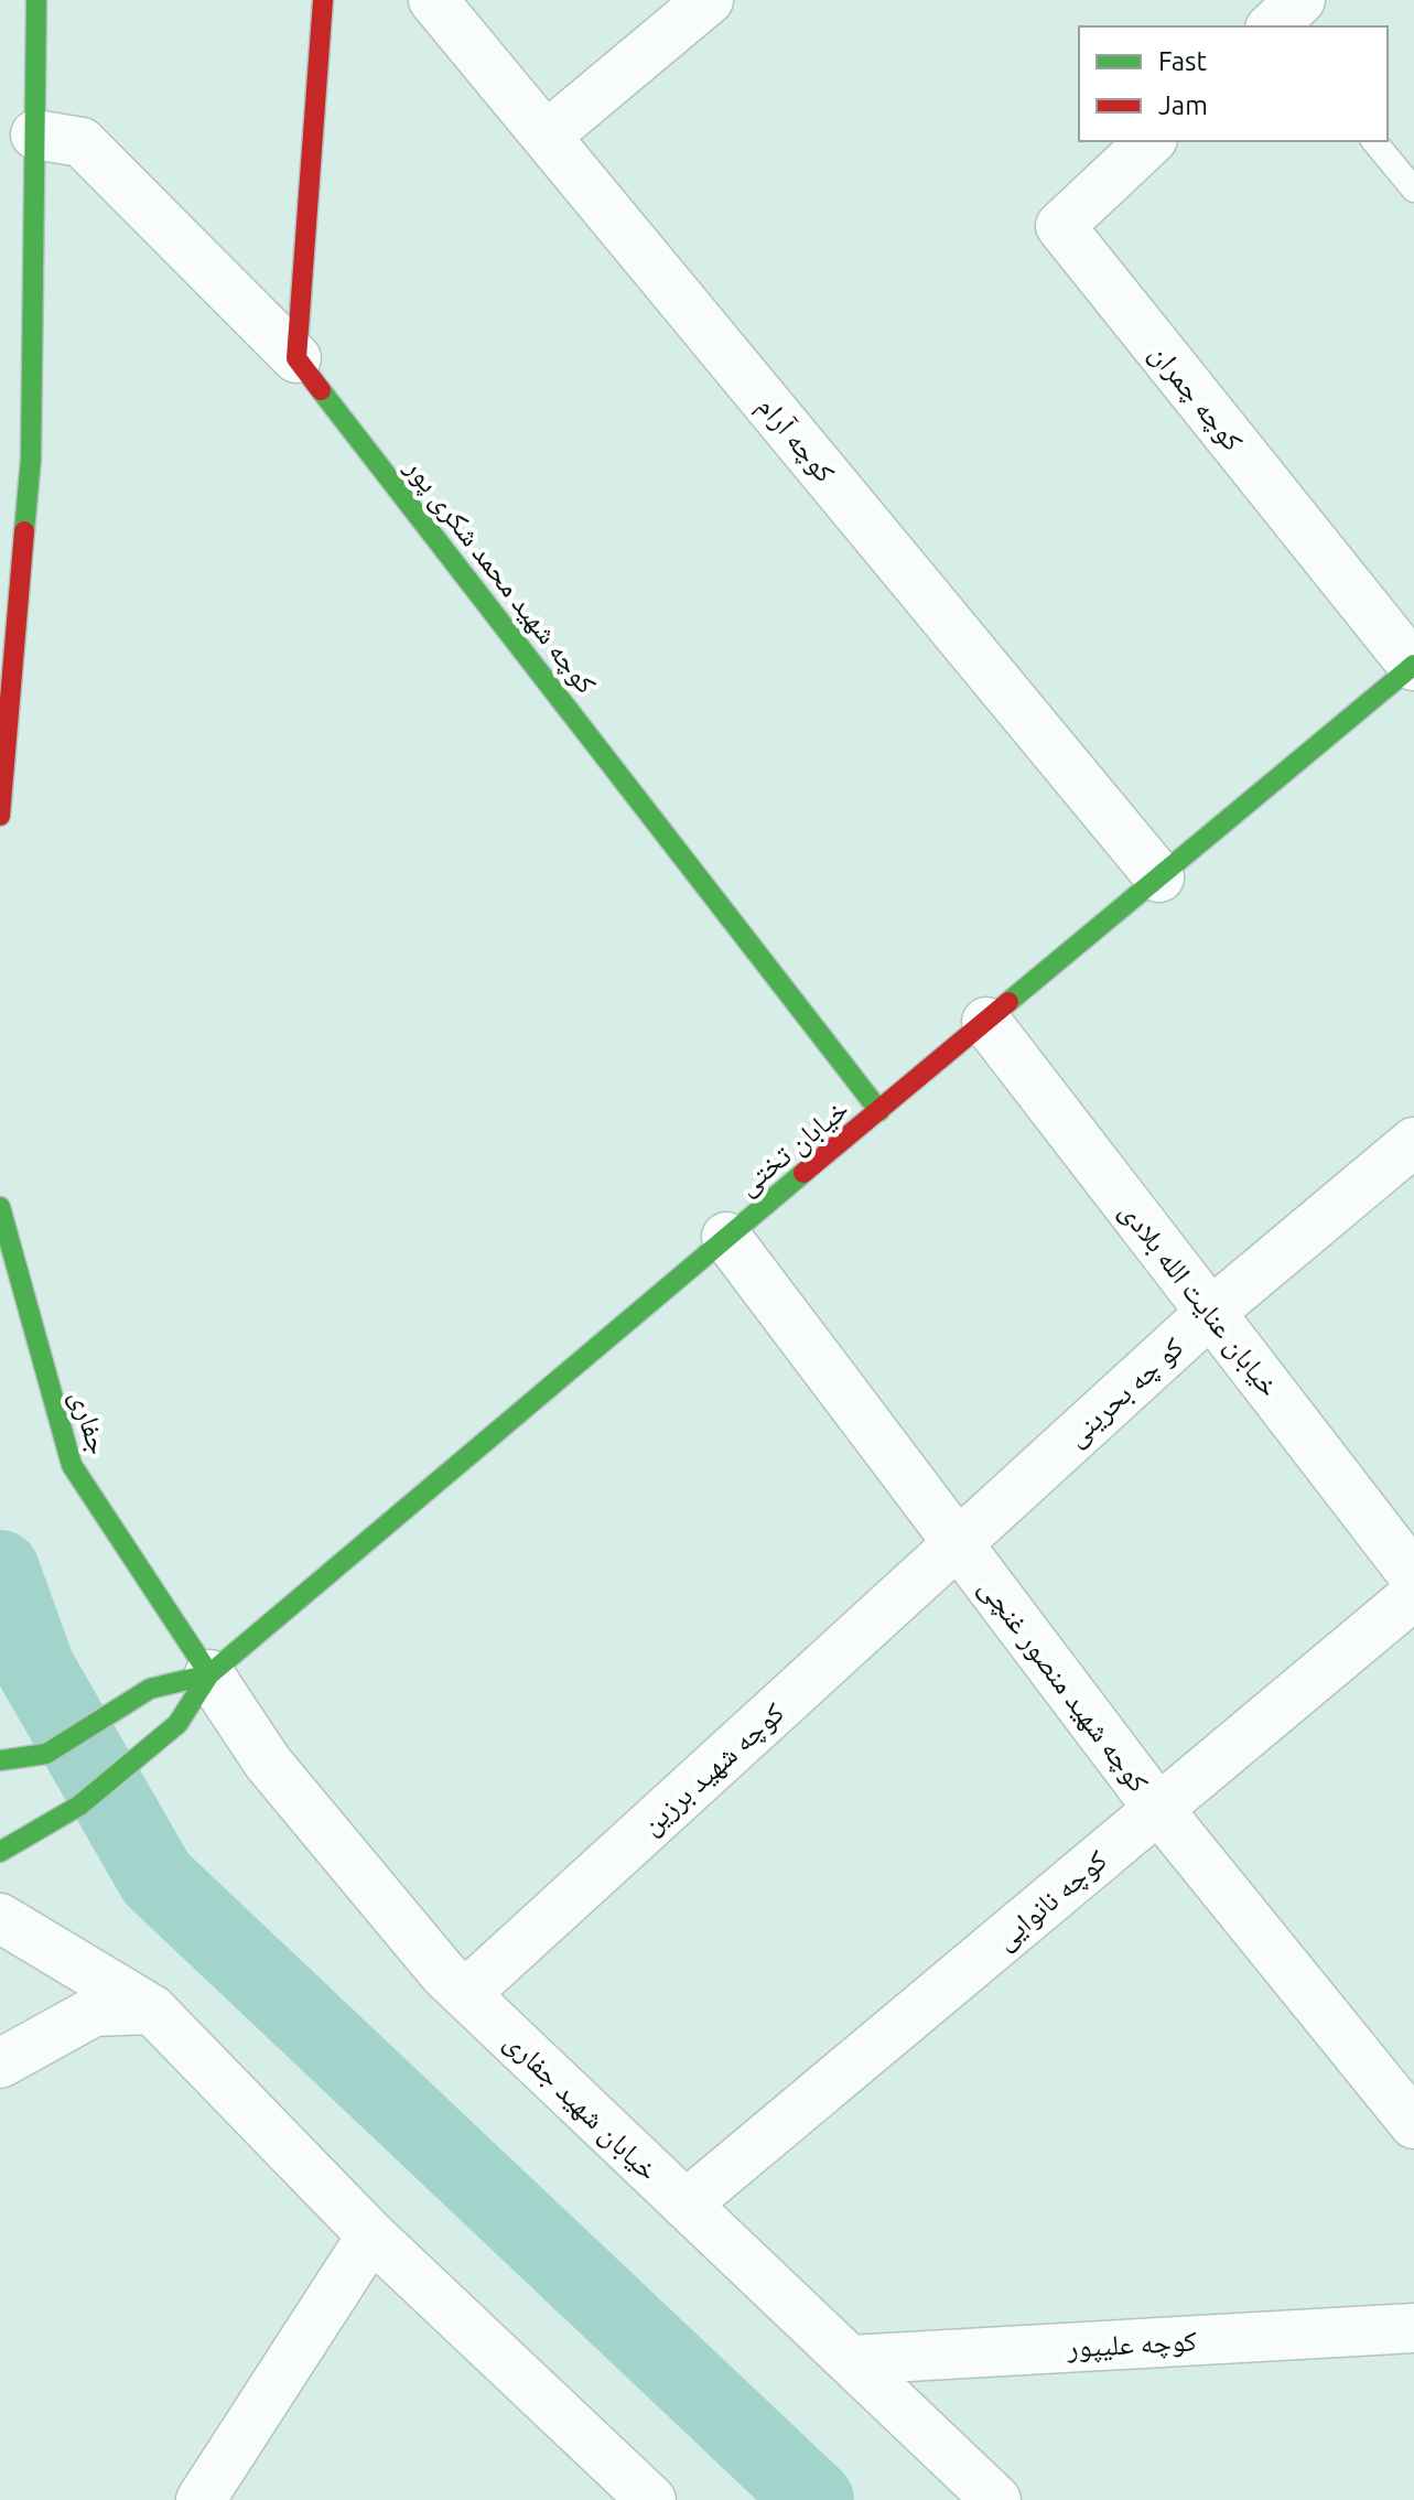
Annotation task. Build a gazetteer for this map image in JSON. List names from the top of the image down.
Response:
{
  "streets": {
    "street": [
      "کوچه چمران",
      "کوچه آرام",
      "کوچه شهید محمد شکری پور",
      "خیابان تختی",
      "خیابان عنایت الله بلادی",
      "کو چه بحرینی",
      "جفاری",
      "کوچه شهید منصور غنچی",
      "کوچه شهید برزین",
      "کوچه نانوایی",
      "خیابان شهید جفاری",
      "کوچه علیپور"
    ]
  },
  "crossings": [
    ["کوچه چمران", "خیابان تختی"],
    ["کوچه آرام", "خیابان تختی"],
    ["کوچه شهید محمد شکری پور", "خیابان تختی"],
    ["خیابان تختی", "خیابان عنایت الله بلادی"],
    ["خیابان تختی", "جفاری"],
    ["خیابان تختی", "کوچه شهید منصور غنچی"],
    ["خیابان تختی", "خیابان شهید جفاری"],
    ["خیابان عنایت الله بلادی", "کو چه بحرینی"],
    ["کو چه بحرینی", "کوچه شهید منصور غنچی"],
    ["کو چه بحرینی", "کوچه شهید برزین"],
    ["جفاری", "خیابان شهید جفاری"],
    ["کوچه شهید منصور غنچی", "کوچه شهید برزین"],
    ["کوچه شهید منصور غنچی", "کوچه نانوایی"],
    ["کوچه شهید برزین", "خیابان شهید جفاری"],
    ["کوچه نانوایی", "خیابان شهید جفاری"],
    ["خیابان شهید جفاری", "کوچه علیپور"]
  ],
  "legend": ["Fast", "Jam"]
}
